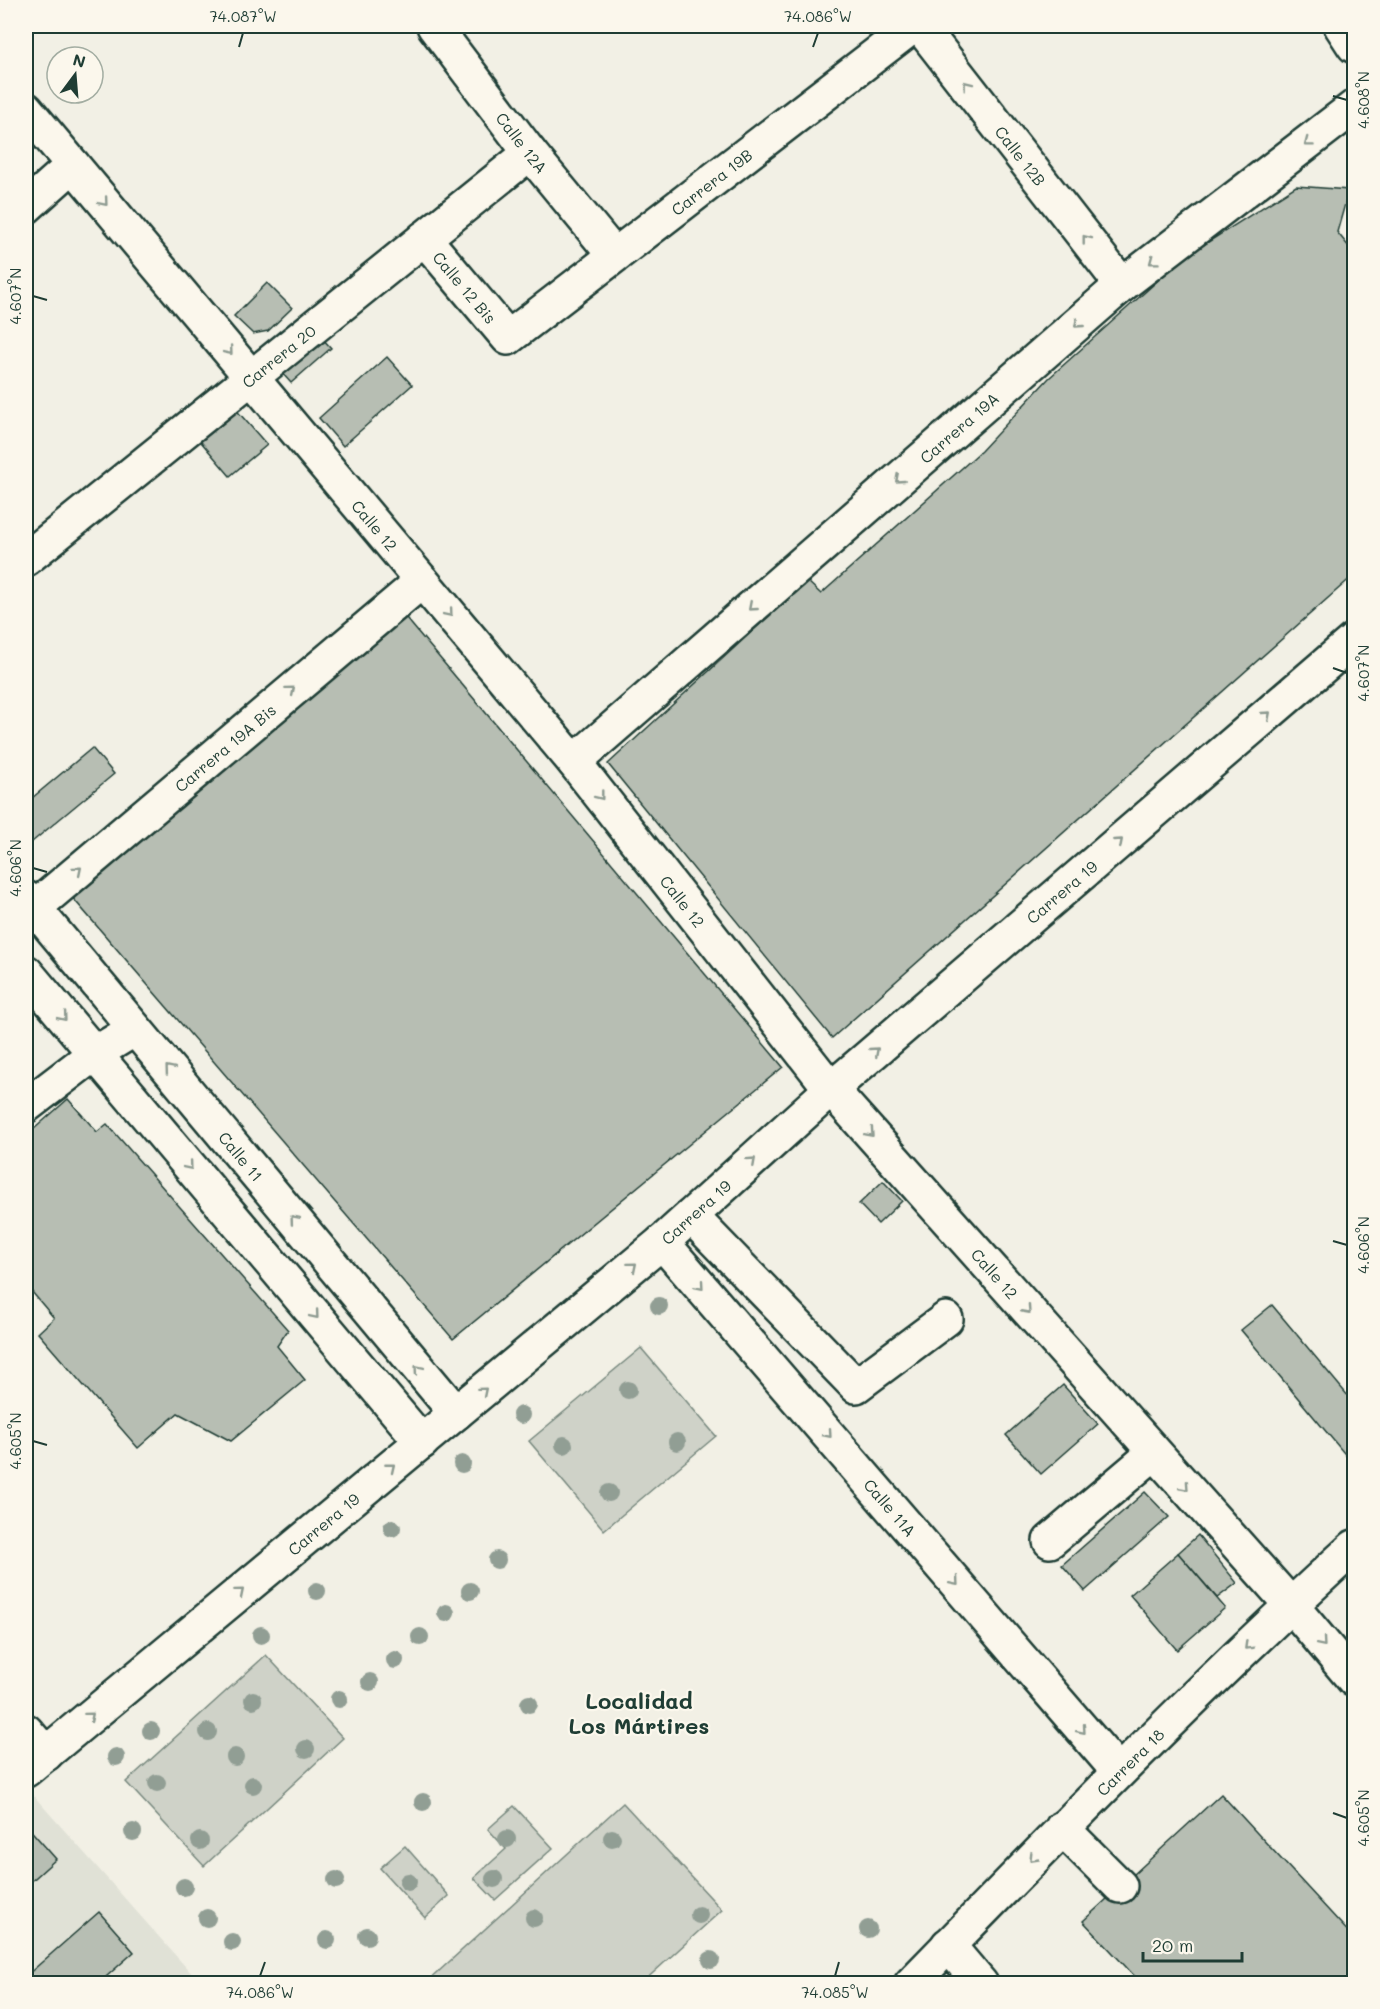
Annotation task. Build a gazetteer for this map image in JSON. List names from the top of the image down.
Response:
{
  "streets": {
    "street": [
      "Calle 12A",
      "Calle 12B",
      "Carrera 19B",
      "Calle 12 Bis",
      "Carrera 20",
      "Carrera 19A",
      "Calle 12",
      "Carrera 19A Bis",
      "Carrera 19",
      "Calle 11",
      "Calle 11A",
      "Carrera 18"
    ]
  },
  "crossings": [
    ["Calle 12A", "Carrera 19B"],
    ["Calle 12A", "Carrera 20"],
    ["Calle 12B", "Carrera 19A"],
    ["Carrera 19B", "Calle 12 Bis"],
    ["Calle 12 Bis", "Carrera 20"],
    ["Carrera 20", "Calle 12"],
    ["Carrera 19A", "Calle 12"],
    ["Calle 12", "Carrera 19A Bis"],
    ["Calle 12", "Carrera 19"],
    ["Calle 12", "Carrera 18"],
    ["Carrera 19A Bis", "Calle 11"],
    ["Carrera 19", "Calle 11"],
    ["Carrera 19", "Calle 11A"],
    ["Calle 11A", "Carrera 18"]
  ],
  "one_way": [
    "Calle 12B",
    "Carrera 19A",
    "Calle 12",
    "Carrera 19A Bis",
    "Carrera 19",
    "Calle 11A"
  ],
  "districts": ["Localidad Los Mártires"],
  "scale_bar": "20 m",
  "north": "top",
  "coordinates": [
    "74.087°W",
    "74.086°W",
    "4.608°N",
    "4.607°N",
    "4.606°N",
    "4.605°N",
    "74.085°W"
  ]
}
